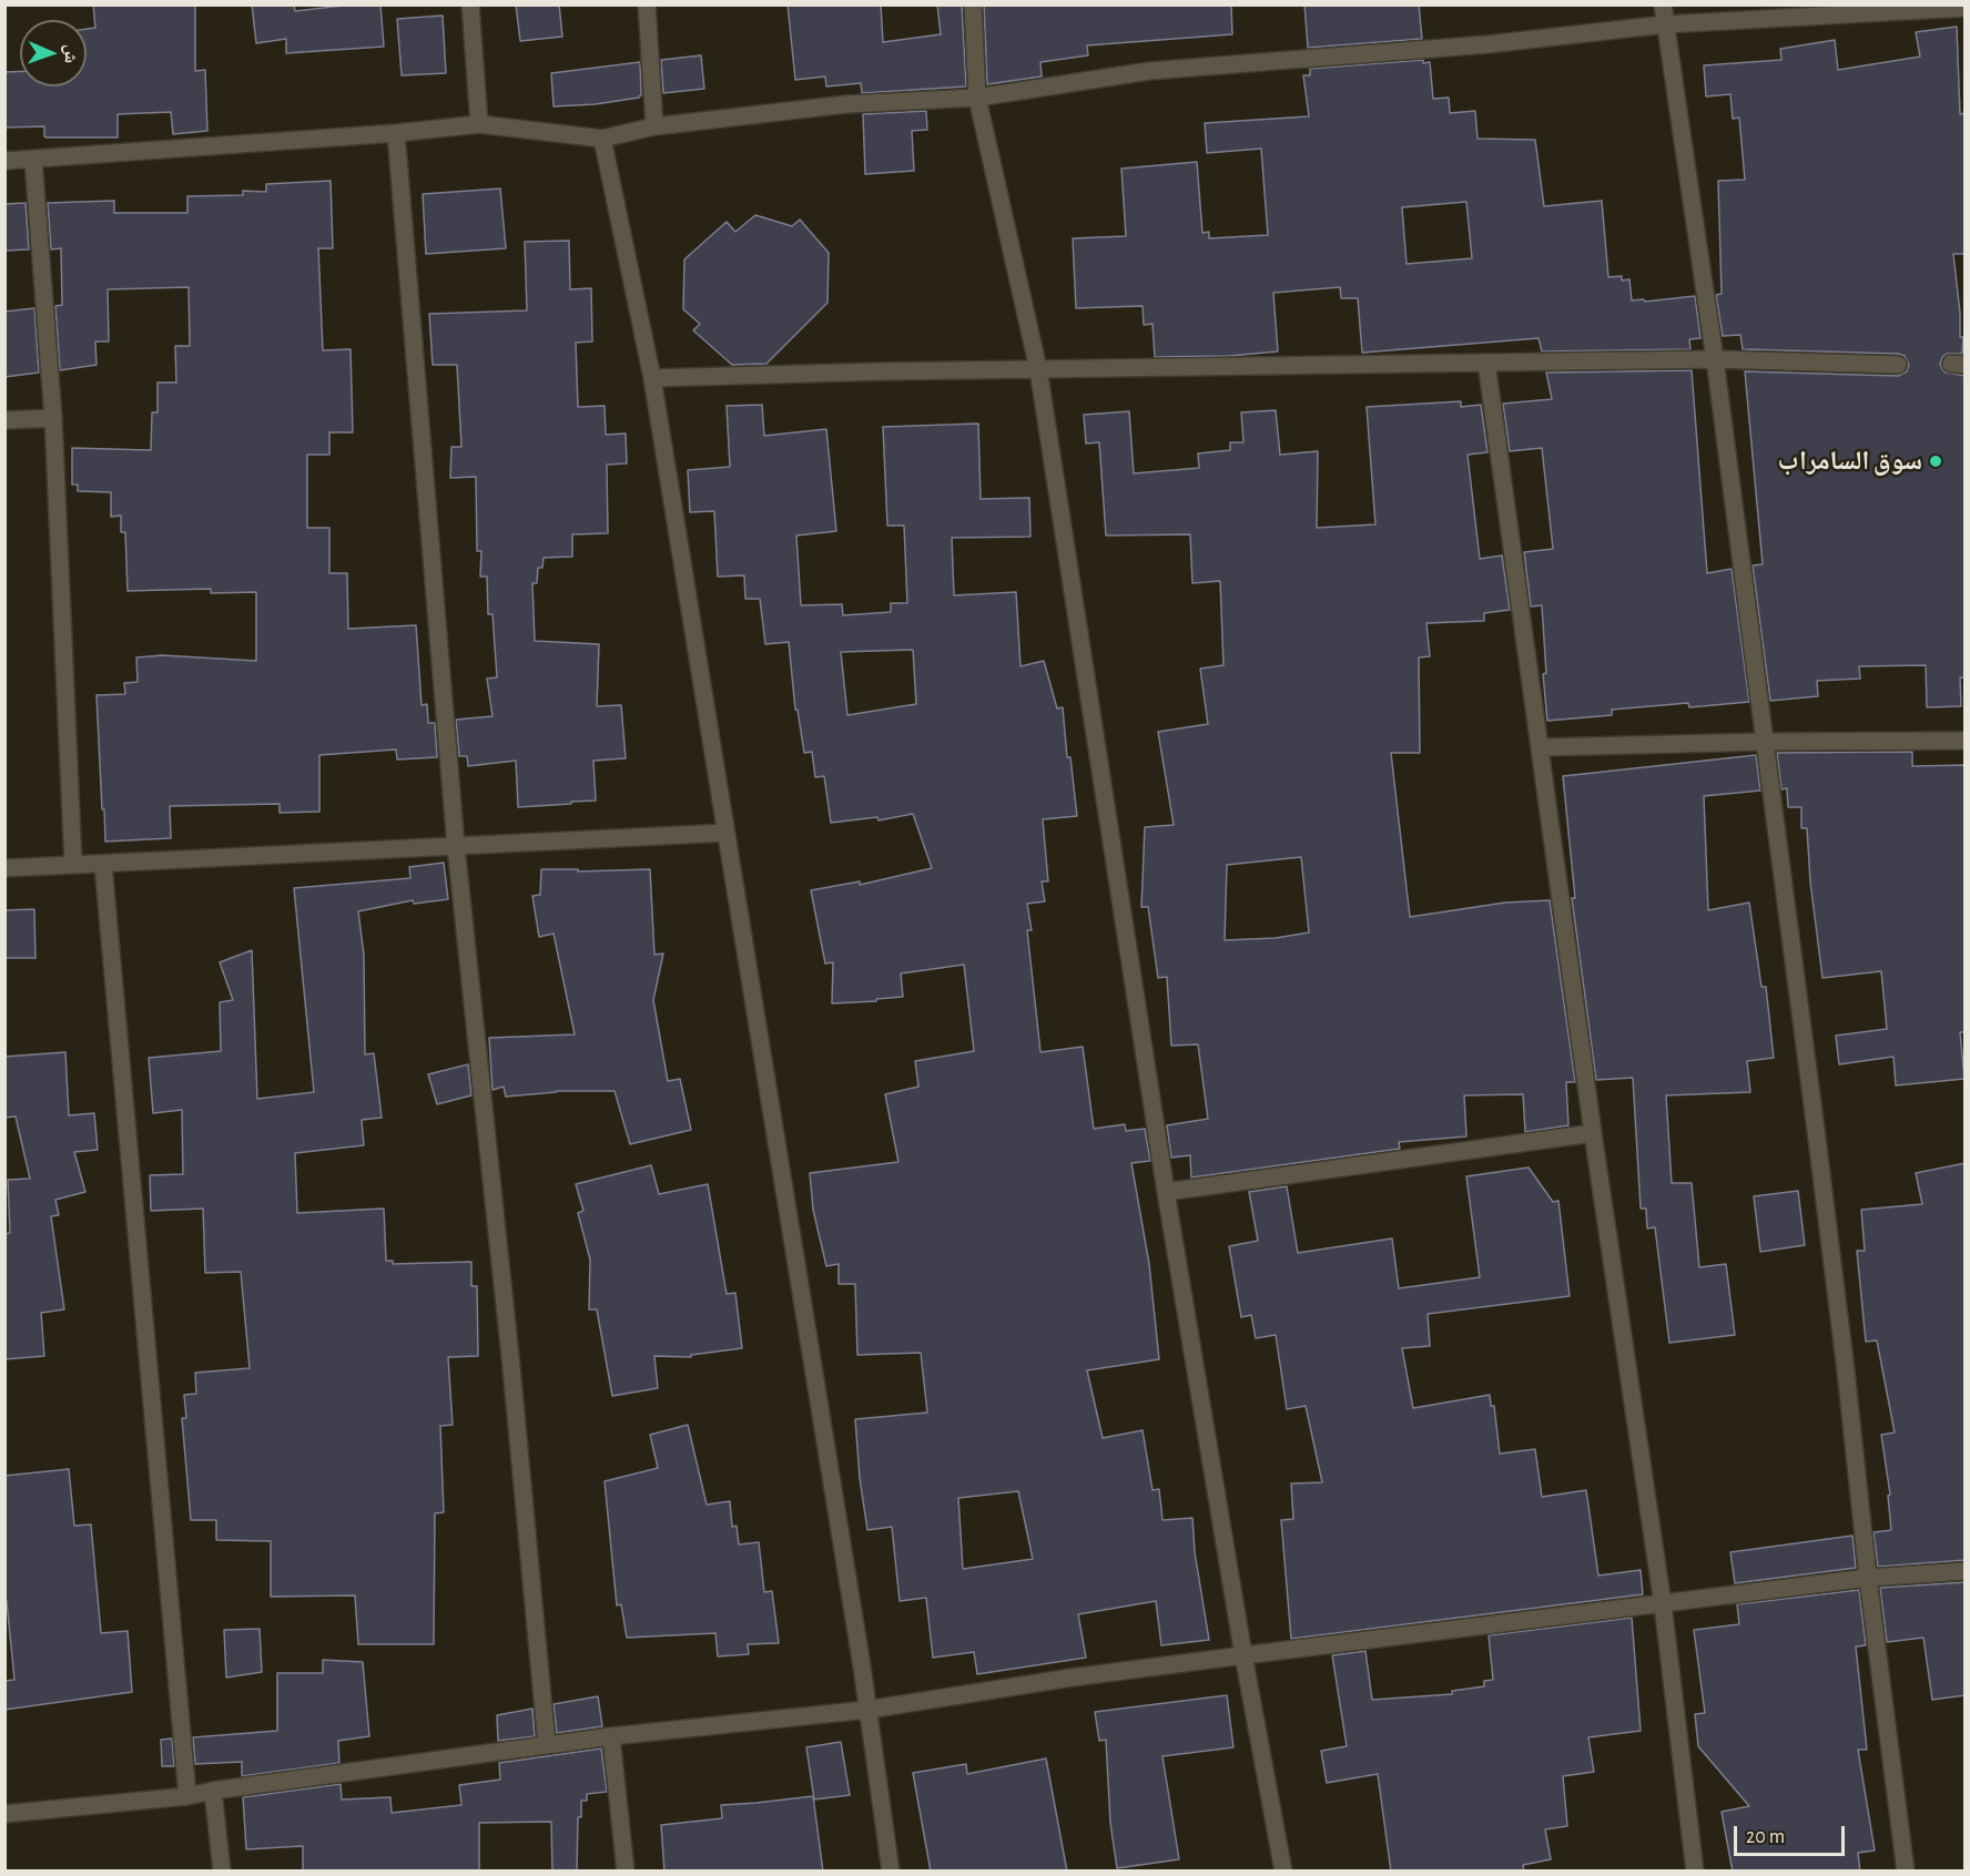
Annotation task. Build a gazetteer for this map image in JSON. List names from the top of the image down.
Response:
{
  "places": ["سوق السامراب"],
  "scale_bar": "20 m",
  "north": "right"
}
